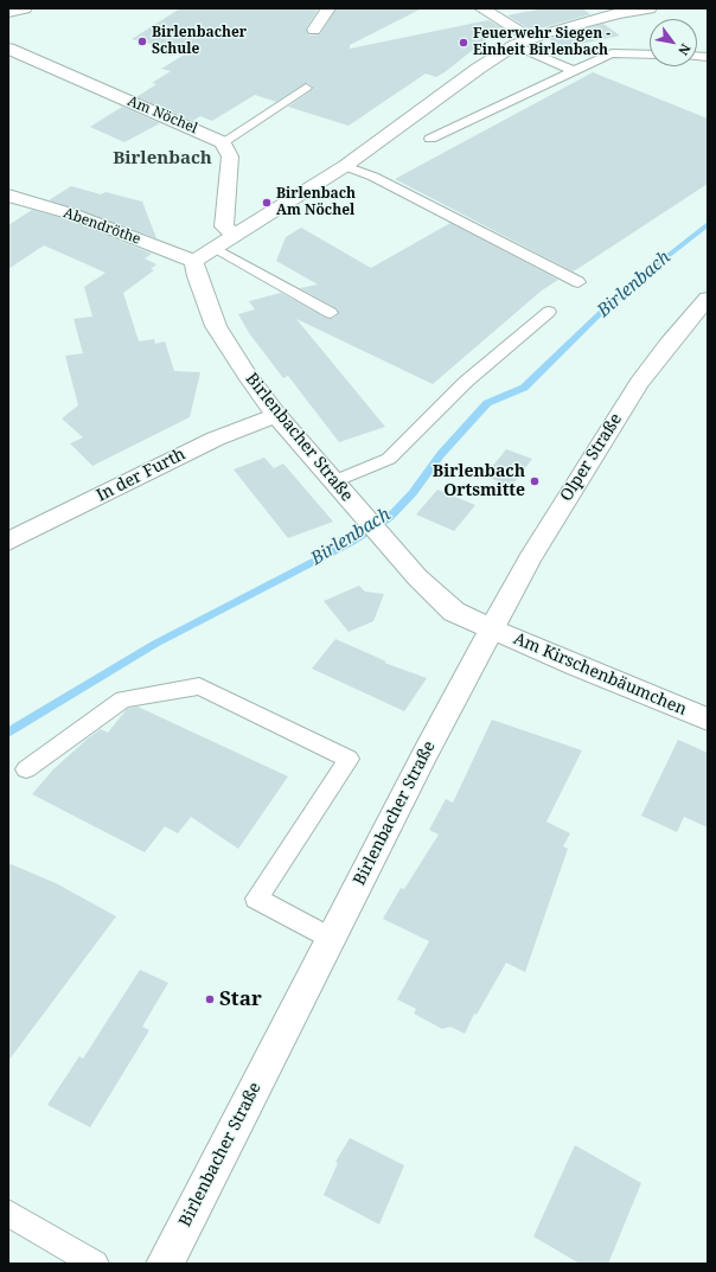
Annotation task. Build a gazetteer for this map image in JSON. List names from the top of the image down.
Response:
{
  "streets": {
    "street": [
      "Am Nöchel",
      "Abendröthe",
      "Birlenbacher Straße",
      "Olper Straße",
      "In der Furth",
      "Am Kirschenbäumchen"
    ]
  },
  "crossings": [
    ["Abendröthe", "Birlenbacher Straße"],
    ["Birlenbacher Straße", "Olper Straße"],
    ["Birlenbacher Straße", "In der Furth"],
    ["Birlenbacher Straße", "Am Kirschenbäumchen"],
    ["Olper Straße", "Am Kirschenbäumchen"]
  ],
  "districts": ["Birlenbach"],
  "water": ["Birlenbach"],
  "places": [
    "Birlenbacher Schule",
    "Feuerwehr Siegen - Einheit Birlenbach",
    "Birlenbach Am Nöchel",
    "Birlenbach Ortsmitte",
    "Star"
  ],
  "north": "bottom right"
}
